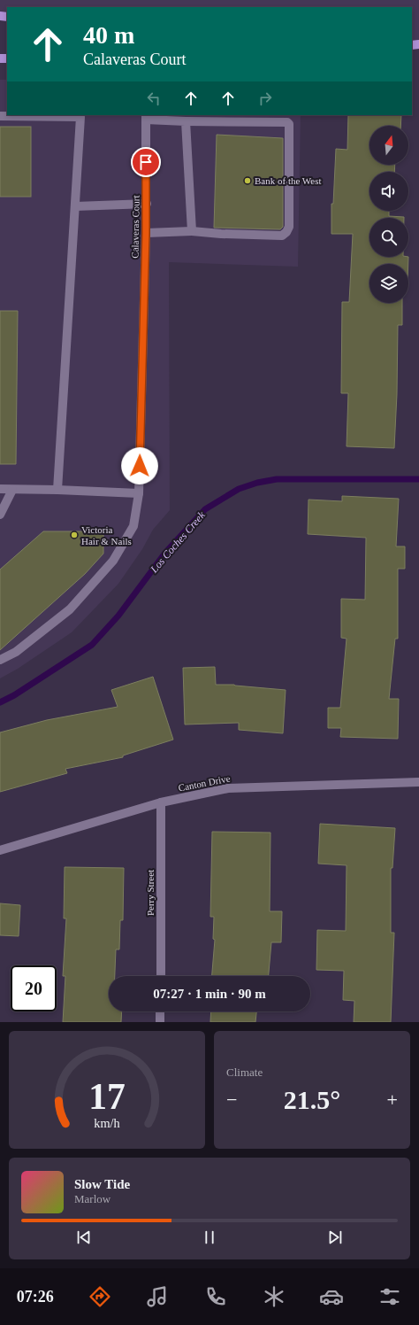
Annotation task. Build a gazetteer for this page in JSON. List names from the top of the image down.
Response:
{
  "streets": {
    "street": ["Calaveras Court", "Canton Drive", "Perry Street"]
  },
  "crossings": [
    ["Canton Drive", "Perry Street"]
  ],
  "water": ["Los Coches Creek"],
  "places": ["Bank of the West", "Victoria Hair & Nails"],
  "north": "top",
  "page": {
    "turn": ["40 m", "Calaveras Court"],
    "limit": "20",
    "trip": "07:27 · 1 min · 90 m",
    "tile": "Climate",
    "heat": ["−", "21.5°", "+"],
    "song": ["Slow Tide", "Marlow"],
    "tabs": "07:26",
    "gauge": ["17", "km/h"]
  }
}
